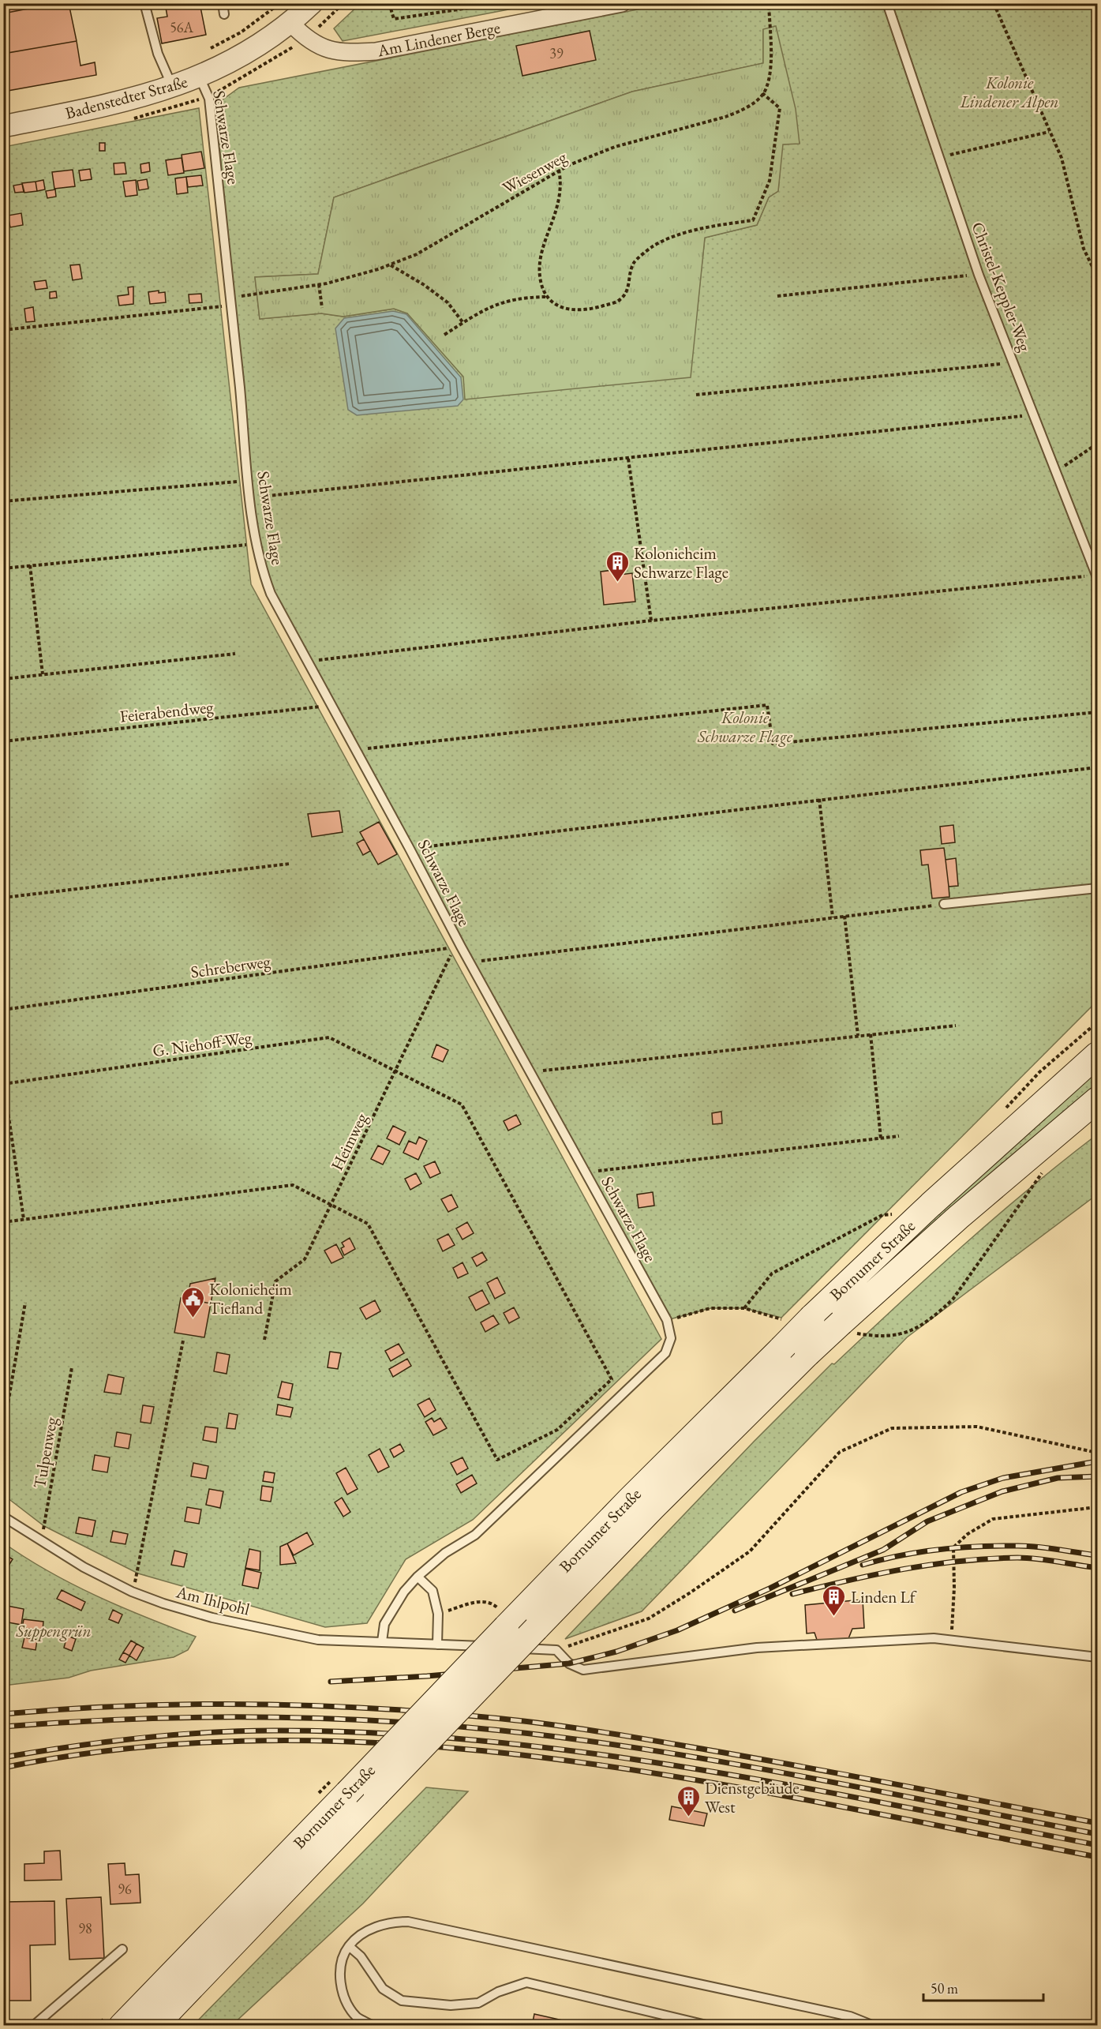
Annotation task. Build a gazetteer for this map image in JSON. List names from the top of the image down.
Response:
{
  "streets": {
    "main road": ["Bornumer Straße"],
    "street": ["Am Lindener Berge", "Badenstedter Straße"],
    "lane": ["Schwarze Flage", "Christel-Keppler-Weg", "Am Ihlpohl"],
    "path": [
      "Wiesenweg",
      "Feierabendweg",
      "Schreberweg",
      "G. Niehoff-Weg",
      "Heimweg",
      "Tulpenweg"
    ]
  },
  "crossings": [
    ["Am Lindener Berge", "Badenstedter Straße"],
    ["Badenstedter Straße", "Schwarze Flage"],
    ["Schwarze Flage", "Wiesenweg"],
    ["Schwarze Flage", "Feierabendweg"],
    ["Schwarze Flage", "Schreberweg"],
    ["Schwarze Flage", "Am Ihlpohl"],
    ["Schreberweg", "Heimweg"],
    ["G. Niehoff-Weg", "Heimweg"],
    ["Tulpenweg", "Am Ihlpohl"]
  ],
  "parks": ["Kolonie Lindener Alpen", "Kolonie Schwarze Flage", "Suppengrün"],
  "places": {
    "building": ["Kolonieheim Schwarze Flage", "Linden Lf", "Dienstgebäude West"],
    "public building": ["Kolonieheim Tiefland"]
  },
  "house_numbers": [
    "56A",
    "39",
    "96",
    "98"
  ],
  "scale_bar": "50 m"
}
